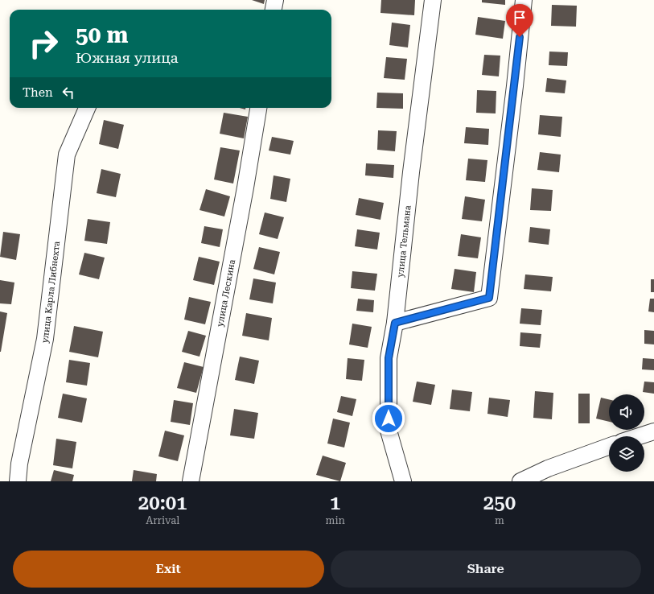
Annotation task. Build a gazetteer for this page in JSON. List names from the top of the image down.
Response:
{
  "streets": {
    "street": ["улица Тельмана", "улица Карла Либнехта", "улица Лескина"]
  },
  "page": {
    "turn": ["50 m", "Южная улица"],
    "then": "Then",
    "eta": [
      "20:01",
      "Arrival",
      "1",
      "min",
      "250",
      "m"
    ],
    "buttons": ["Exit", "Share"]
  }
}
